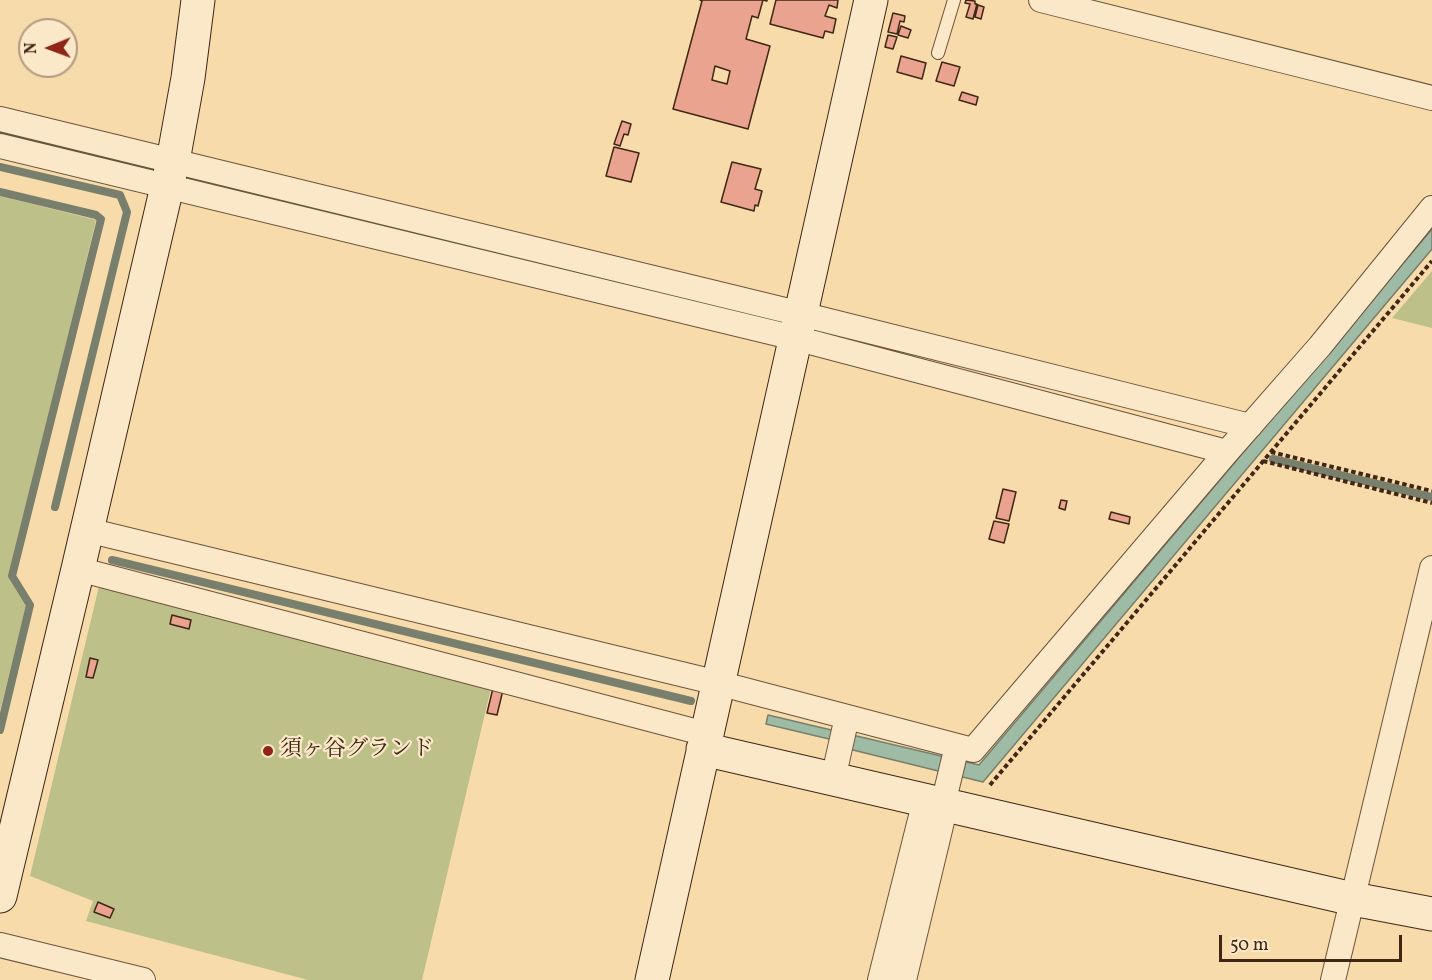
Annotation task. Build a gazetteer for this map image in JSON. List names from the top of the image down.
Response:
{
  "places": ["須ヶ谷グランド"],
  "scale_bar": "50 m",
  "north": "left"
}
